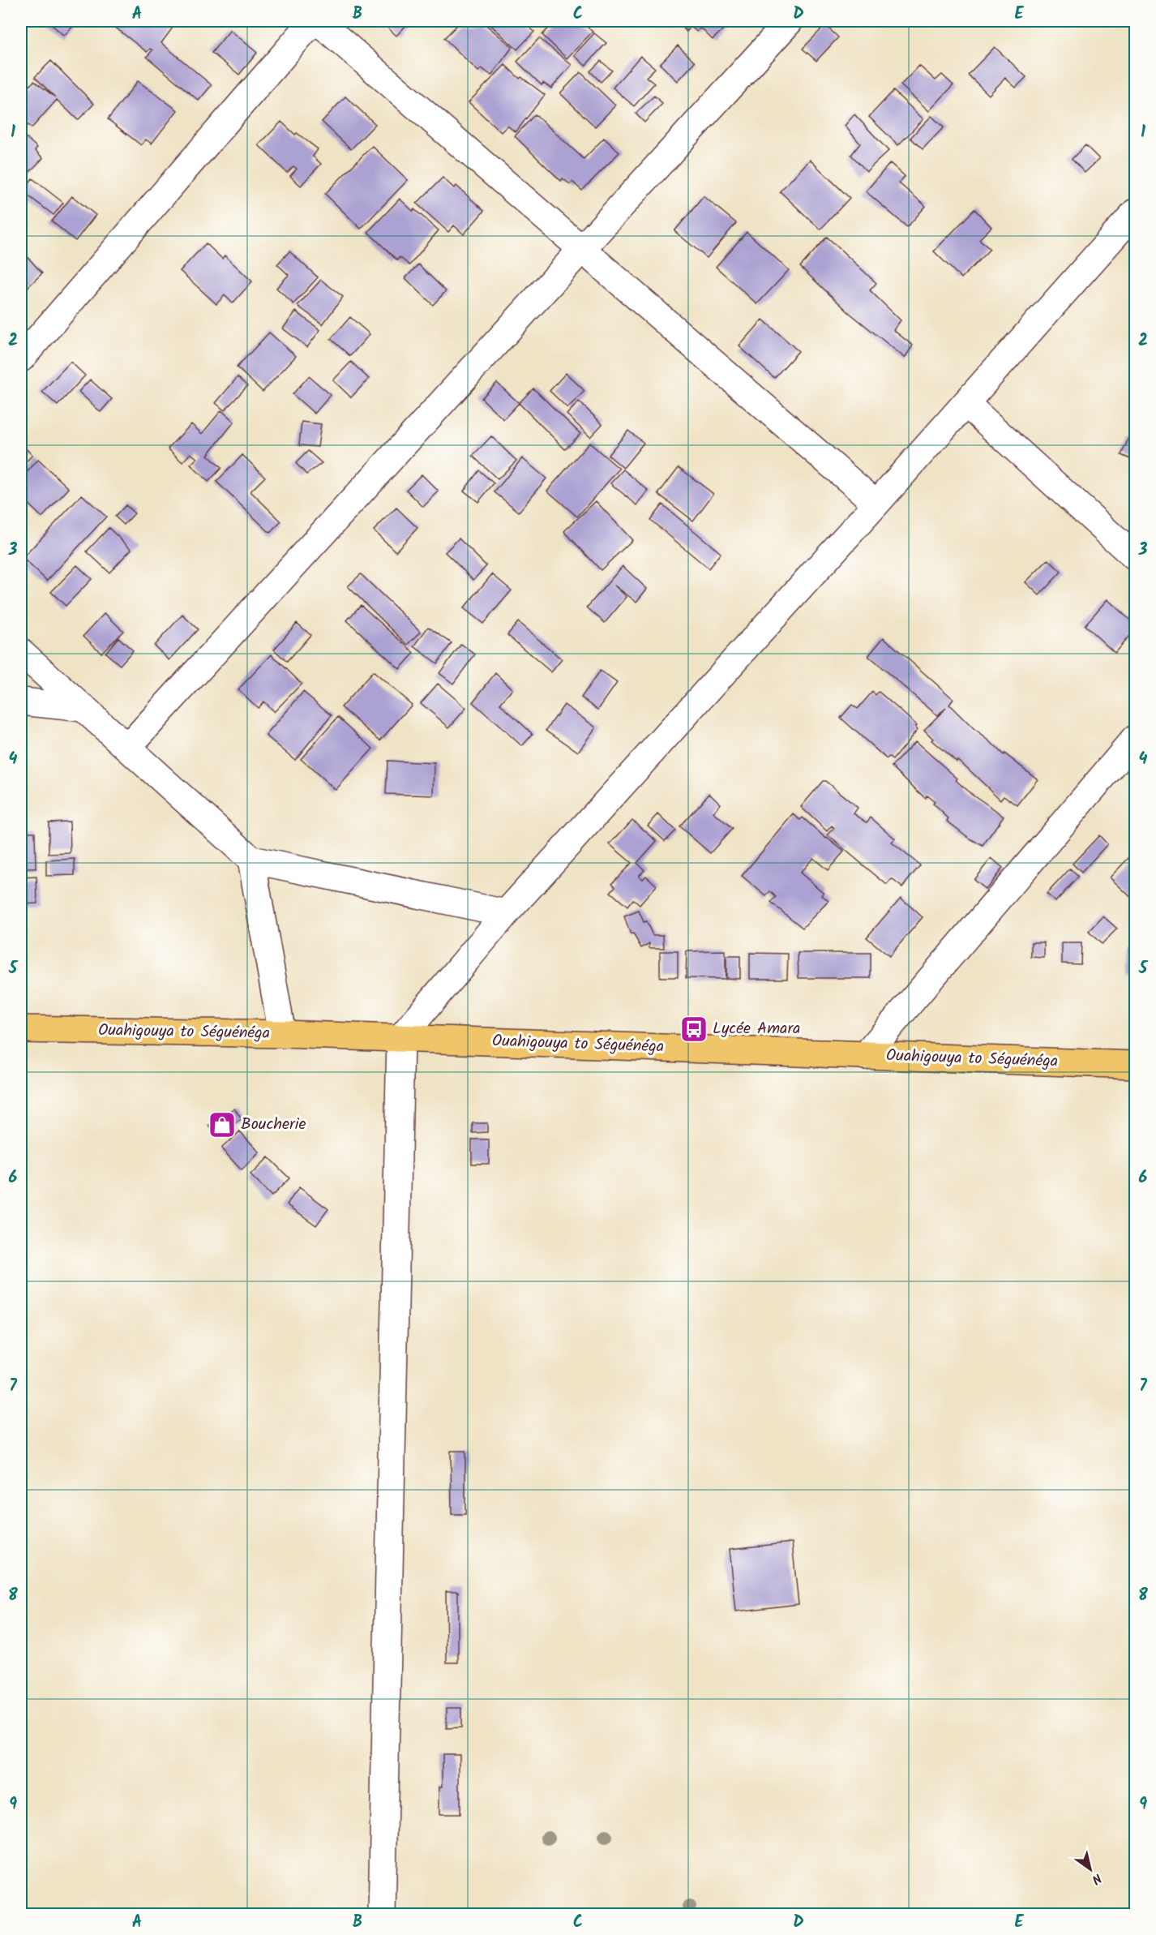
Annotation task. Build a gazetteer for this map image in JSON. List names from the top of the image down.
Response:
{
  "streets": {
    "main road": ["Ouahigouya to Séguénéga"]
  },
  "places": {
    "bus stop": ["Lycée Amara"],
    "shop": ["Boucherie"]
  },
  "north": "bottom right",
  "grid": {
    "columns": [
      "A",
      "B",
      "C",
      "D",
      "E"
    ],
    "rows": [
      "1",
      "2",
      "3",
      "4",
      "5",
      "6",
      "7",
      "8",
      "9"
    ]
  }
}
